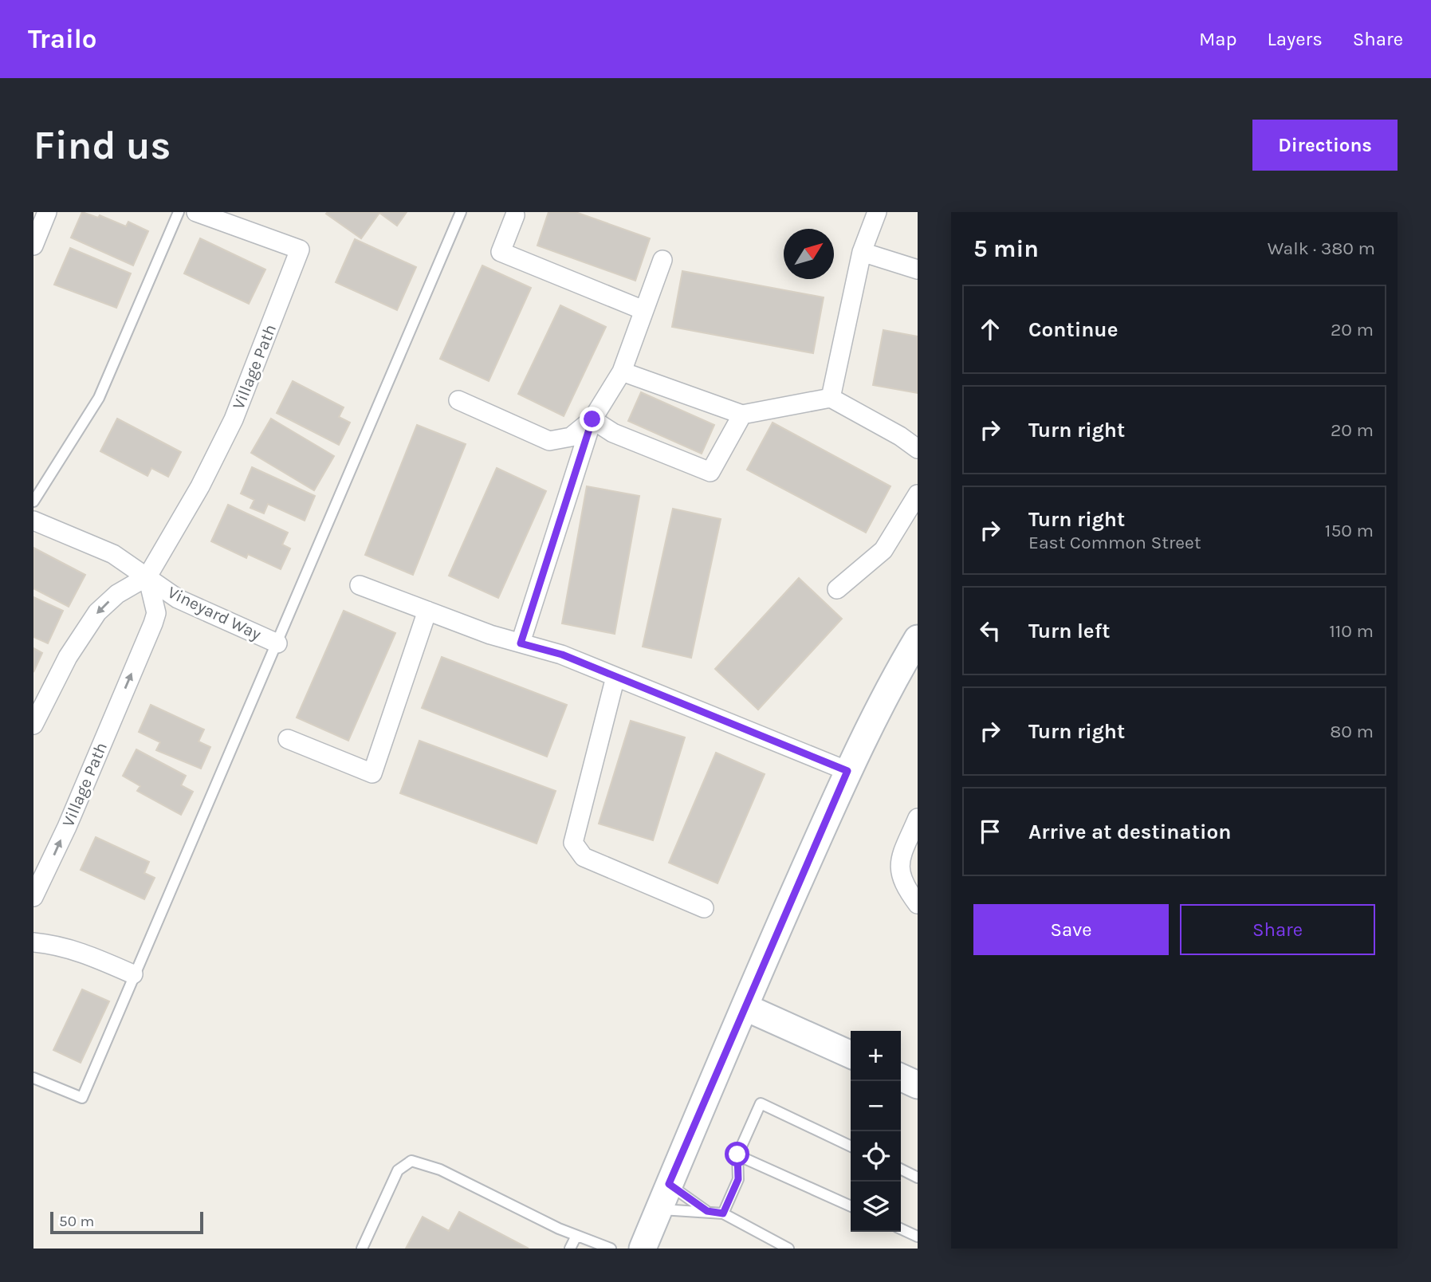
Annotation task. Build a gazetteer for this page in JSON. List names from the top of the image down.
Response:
{
  "streets": {
    "street": ["Village Path", "Vineyard Way"]
  },
  "crossings": [
    ["Village Path", "Vineyard Way"]
  ],
  "scale_bar": "50 m",
  "north": "top right",
  "page": {
    "header": "Trailo",
    "nav": ["Map", "Layers", "Share"],
    "buttons": [
      "Directions",
      ["Save", "Share"]
    ],
    "title": "Find us",
    "heading": ["5 min", "Walk · 380 m"],
    "list": [
      ["Continue", "20 m"],
      ["Turn right", "20 m"],
      ["Turn right", "East Common Street", "150 m"],
      ["Turn left", "110 m"],
      ["Turn right", "80 m"],
      "Arrive at destination"
    ],
    "map_buttons": ["+", "−"],
    "scale": "50 m"
  }
}
